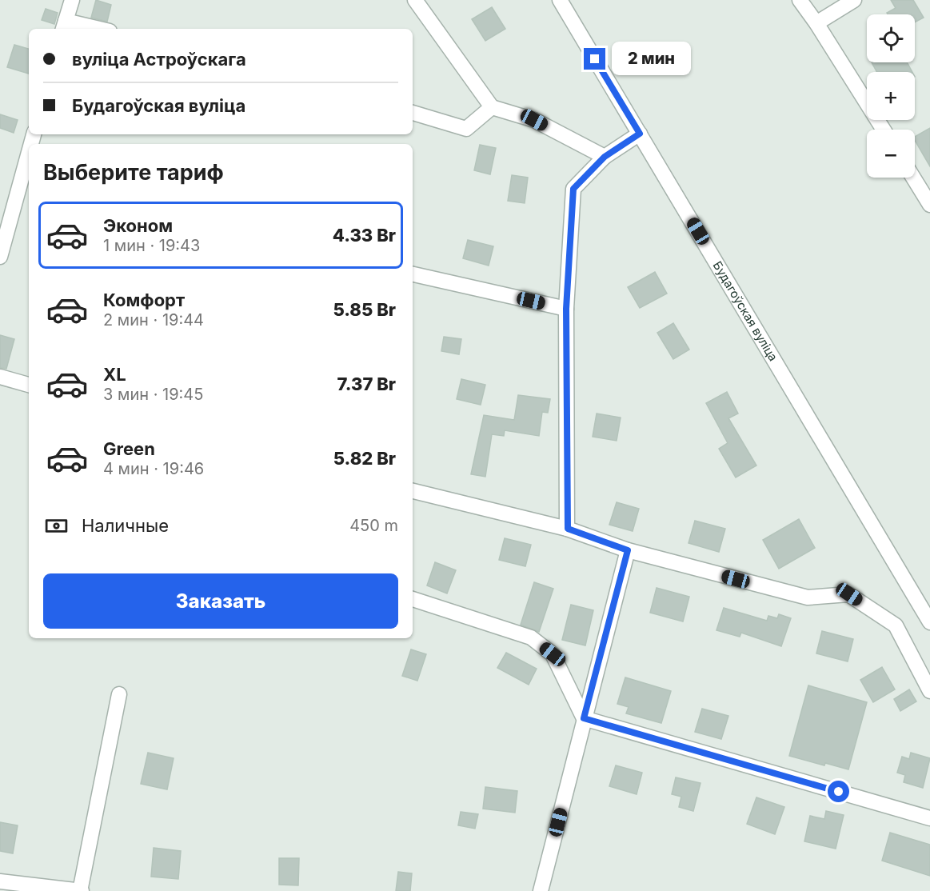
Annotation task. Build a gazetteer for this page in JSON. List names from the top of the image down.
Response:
{
  "streets": {
    "street": ["Будагоўская вуліца"]
  },
  "page": {
    "map_buttons": ["+", "−"],
    "banner": ["вуліца Астроўскага", "Будагоўская вуліца"],
    "bubble": "2 мин",
    "heading": "Выберите тариф",
    "list": [
      {
        "name": "Эконом",
        "note": "1 мин · 19:43",
        "value": "4.33 Br"
      },
      {
        "name": "Комфорт",
        "note": "2 мин · 19:44",
        "value": "5.85 Br"
      },
      {
        "name": "XL",
        "note": "3 мин · 19:45",
        "value": "7.37 Br"
      },
      {
        "name": "Green",
        "note": "4 мин · 19:46",
        "value": "5.82 Br"
      }
    ],
    "pay": ["Наличные", "450 m"],
    "buttons": "Заказать"
  }
}
